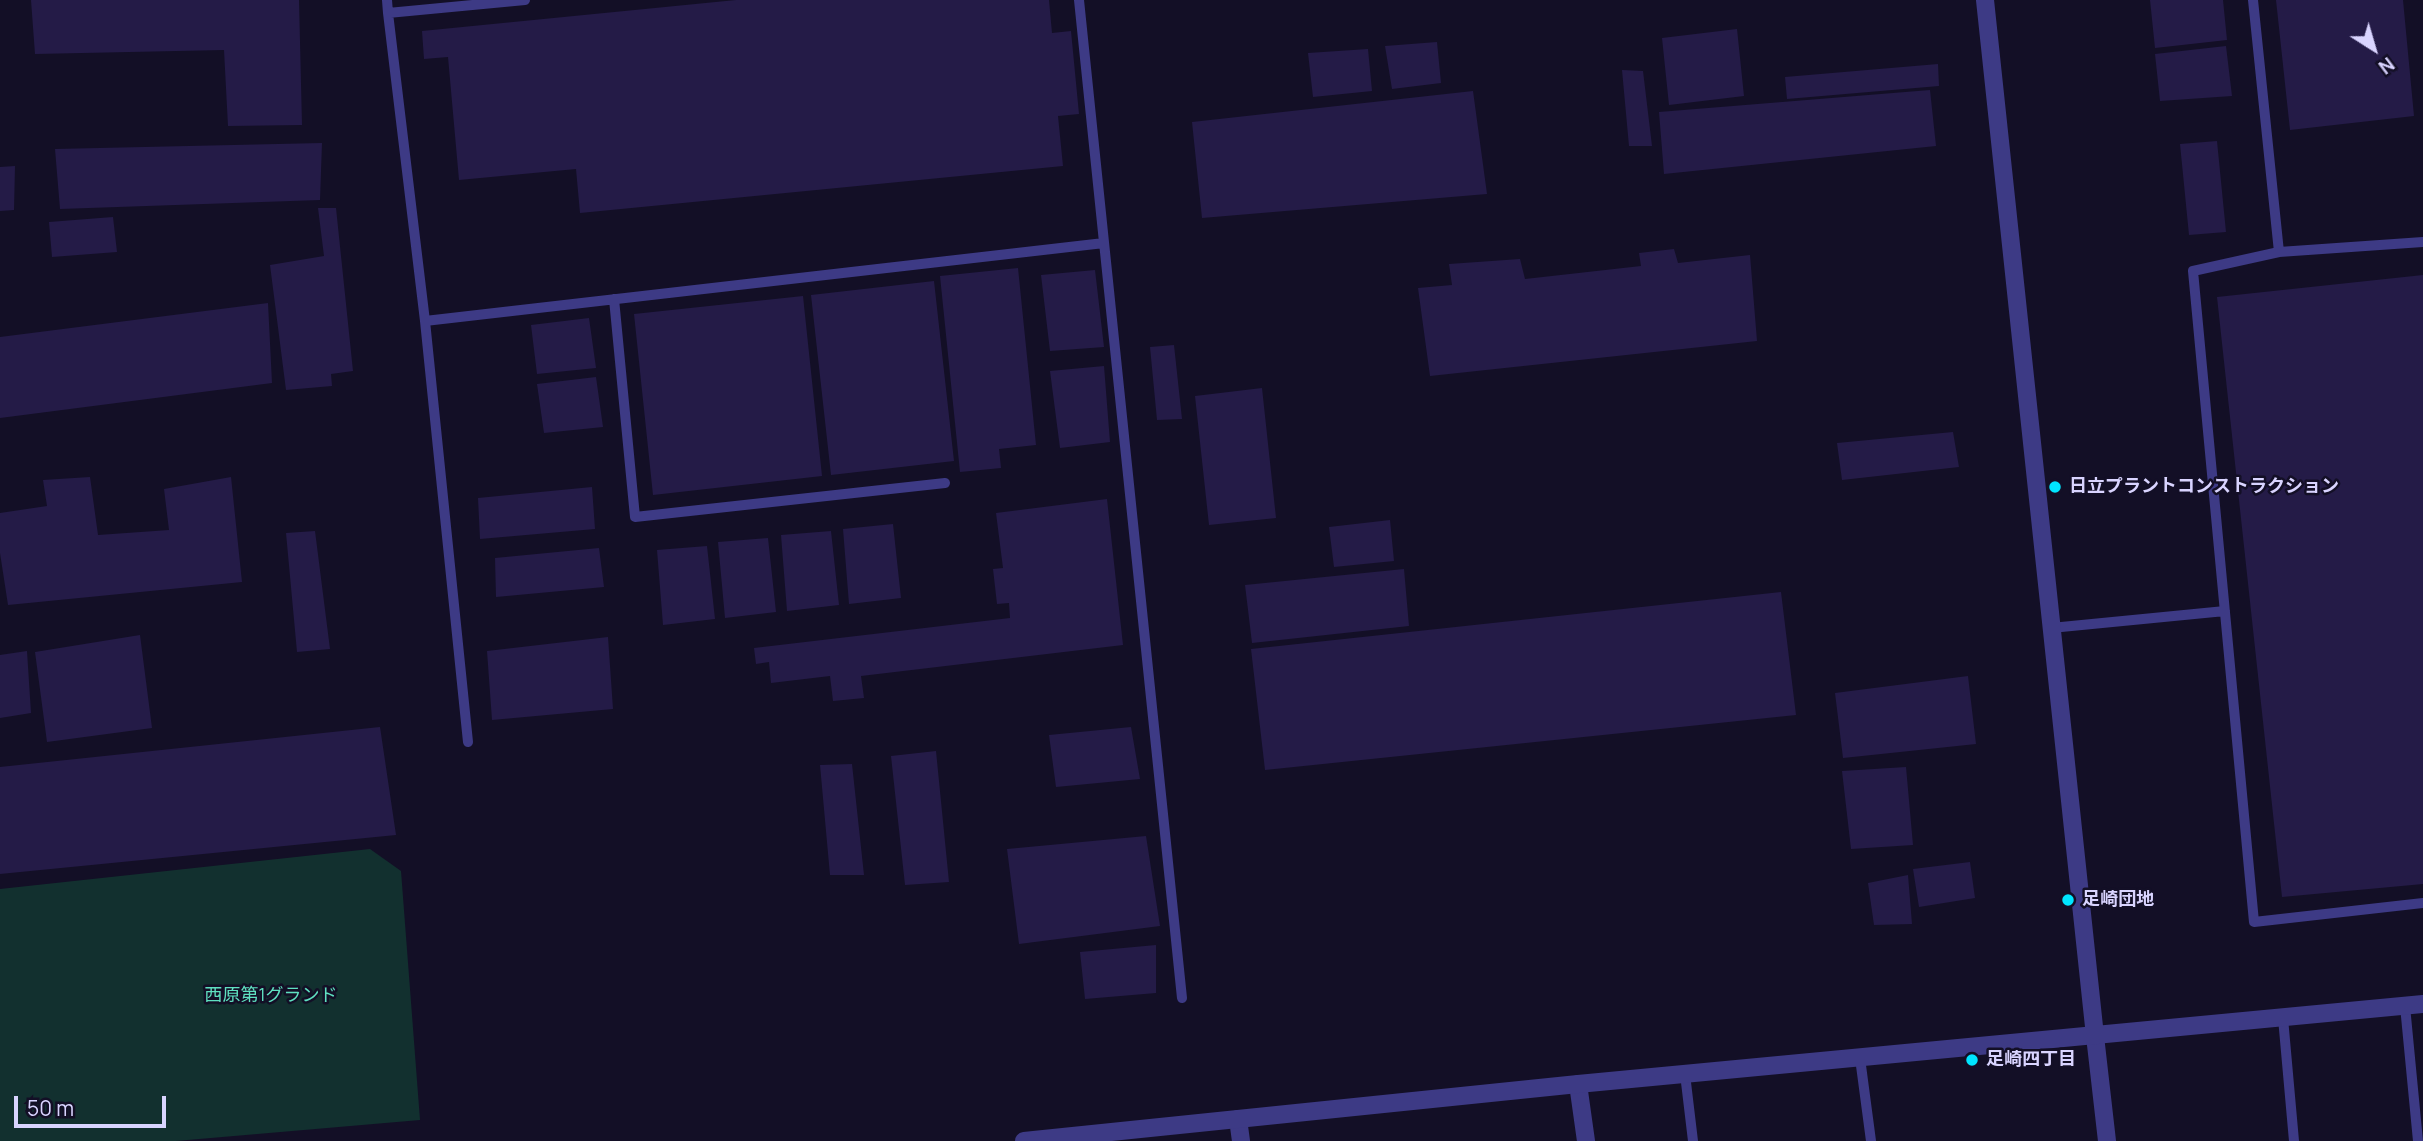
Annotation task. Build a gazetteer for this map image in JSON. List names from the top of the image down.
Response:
{
  "parks": ["西原第1グランド"],
  "places": ["日立プラントコンストラクション", "足崎団地", "足崎四丁目"],
  "scale_bar": "50 m",
  "north": "bottom right"
}
